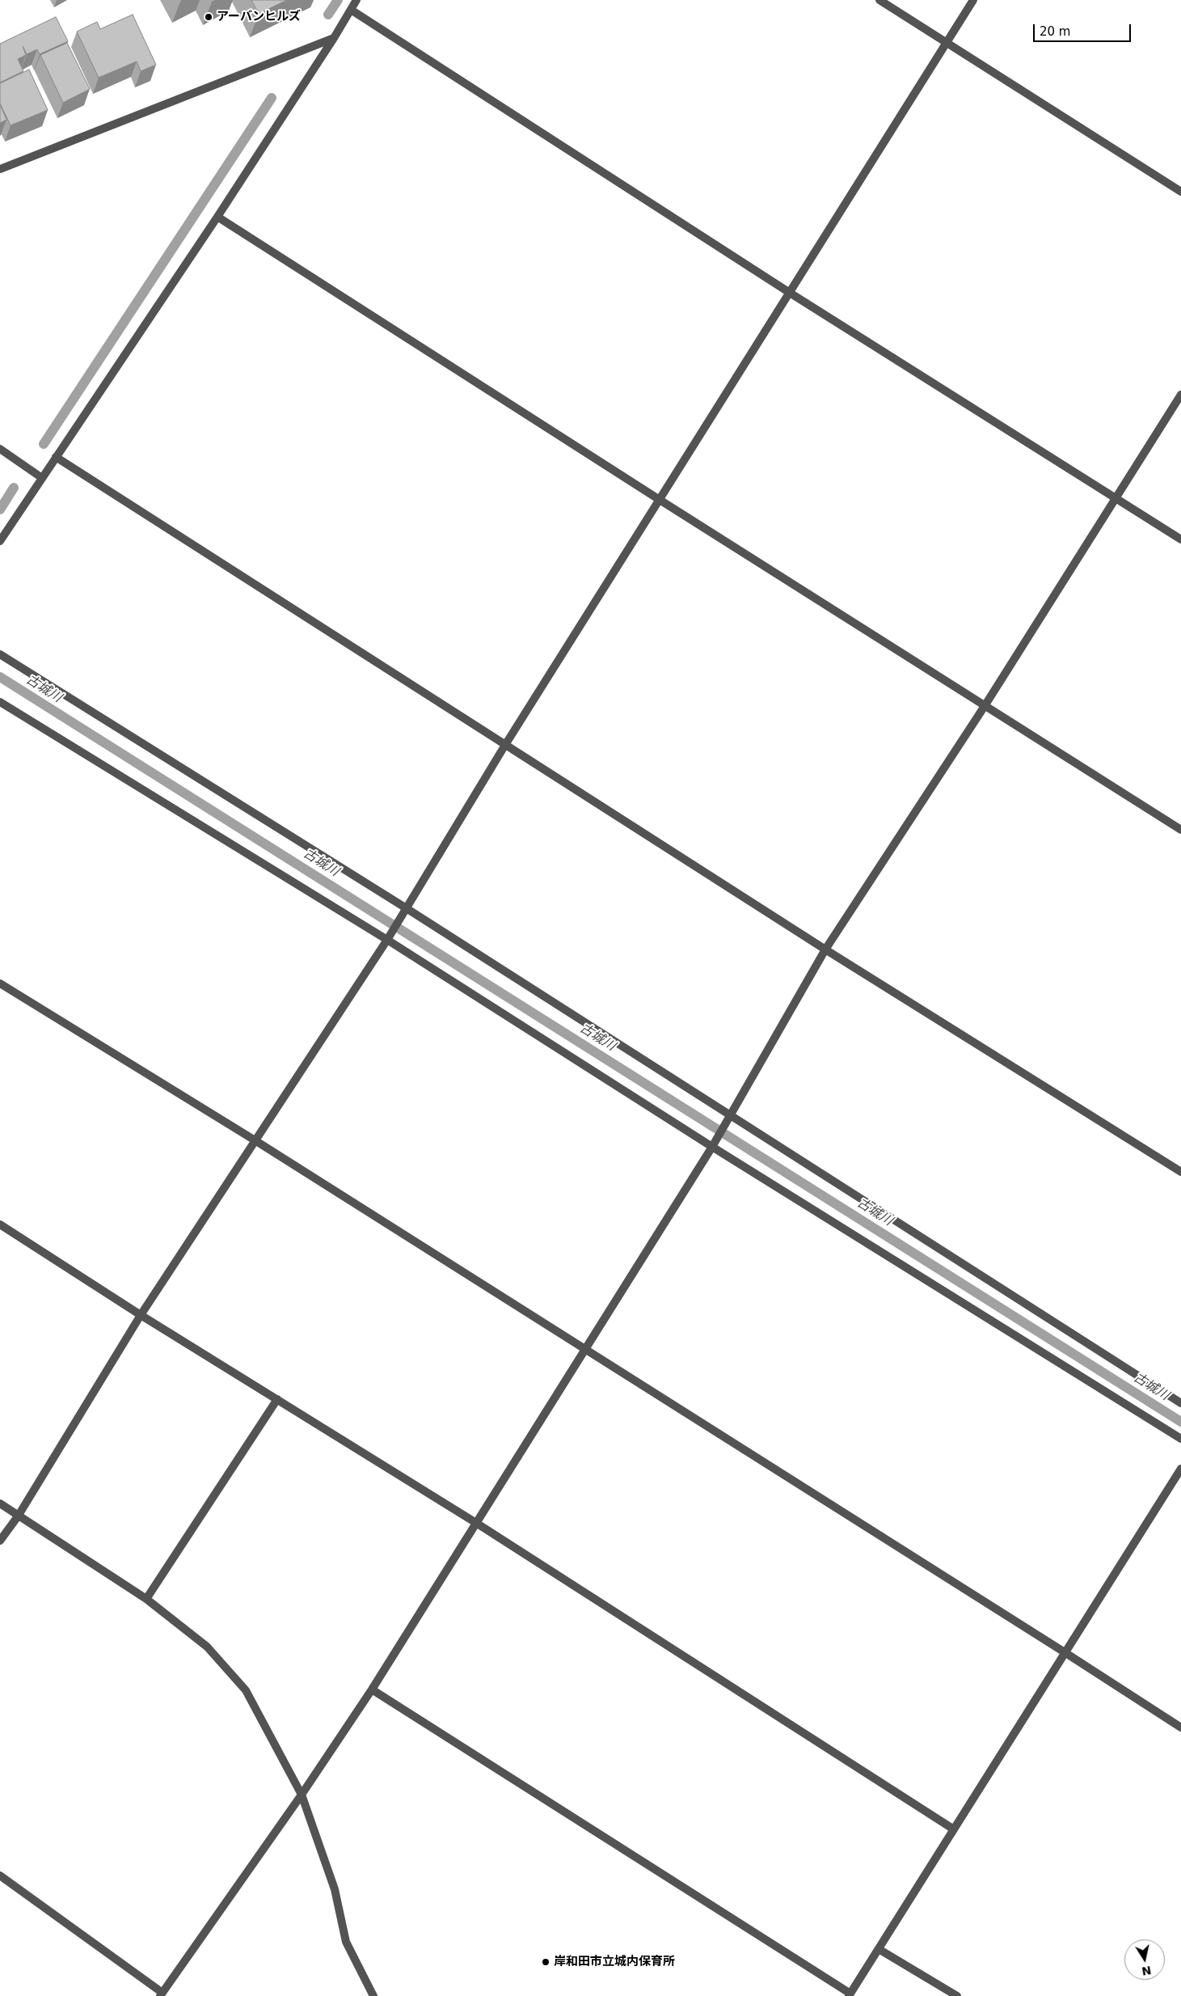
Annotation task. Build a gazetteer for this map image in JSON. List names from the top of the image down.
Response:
{
  "water": ["古城川"],
  "places": ["アーバンヒルズ", "岸和田市立城内保育所"],
  "scale_bar": "20 m",
  "north": "bottom"
}
